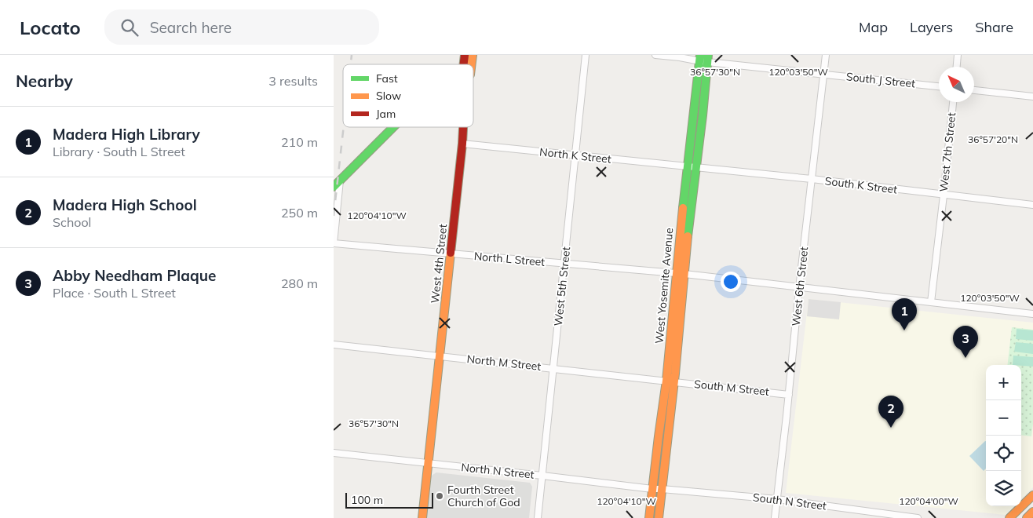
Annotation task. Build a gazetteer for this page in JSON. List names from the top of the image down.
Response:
{
  "streets": {
    "main road": ["West 4th Street", "West Yosemite Avenue"],
    "street": [
      "South J Street",
      "West 7th Street",
      "North K Street",
      "South K Street",
      "North L Street",
      "West 5th Street",
      "West 6th Street",
      "North M Street",
      "South M Street",
      "North N Street",
      "South N Street"
    ]
  },
  "crossings": [
    ["South J Street", "West Yosemite Avenue"],
    ["South J Street", "West 6th Street"],
    ["West 7th Street", "South K Street"],
    ["West 7th Street", "North L Street"],
    ["North K Street", "South K Street"],
    ["North K Street", "West 4th Street"],
    ["North K Street", "West Yosemite Avenue"],
    ["North K Street", "West 5th Street"],
    ["South K Street", "West Yosemite Avenue"],
    ["South K Street", "West 6th Street"],
    ["North L Street", "West 4th Street"],
    ["North L Street", "West Yosemite Avenue"],
    ["North L Street", "West 5th Street"],
    ["North L Street", "West 6th Street"],
    ["West 4th Street", "North M Street"],
    ["West 4th Street", "North N Street"],
    ["West Yosemite Avenue", "North M Street"],
    ["West Yosemite Avenue", "South M Street"],
    ["West Yosemite Avenue", "North N Street"],
    ["West Yosemite Avenue", "South N Street"],
    ["West 5th Street", "North M Street"],
    ["West 5th Street", "North N Street"],
    ["West 6th Street", "South M Street"],
    ["West 6th Street", "South N Street"],
    ["North M Street", "South M Street"],
    ["North N Street", "South N Street"]
  ],
  "places": ["Fourth Street Church of God"],
  "legend": ["Fast", "Slow", "Jam"],
  "scale_bar": "100 m",
  "north": "top left",
  "page": {
    "header": "Locato",
    "search": "Search here",
    "nav": ["Map", "Layers", "Share"],
    "heading": ["Nearby", "3 results"],
    "list": [
      {
        "mark": "1",
        "name": "Madera High Library",
        "note": "Library · South L Street",
        "value": "210 m"
      },
      {
        "mark": "2",
        "name": "Madera High School",
        "note": "School",
        "value": "250 m"
      },
      {
        "mark": "3",
        "name": "Abby Needham Plaque",
        "note": "Place · South L Street",
        "value": "280 m"
      }
    ],
    "pins": ["1", "3", "2"],
    "map_buttons": ["+", "−"],
    "scale": "100 m"
  },
  "coordinates": [
    "36°57'30\"N",
    "120°03'50\"W",
    "36°57'20\"N",
    "120°04'10\"W",
    "120°04'00\"W"
  ]
}
